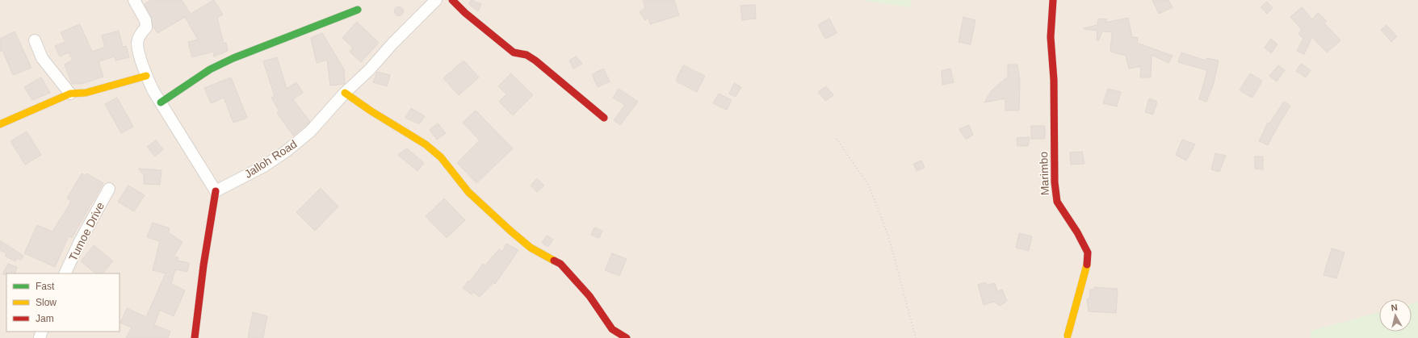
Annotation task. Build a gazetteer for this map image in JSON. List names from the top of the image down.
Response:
{
  "streets": {
    "street": ["Jalloh Road", "Marimbo", "Tumoe Drive"]
  },
  "legend": ["Fast", "Slow", "Jam"],
  "north": "top"
}
